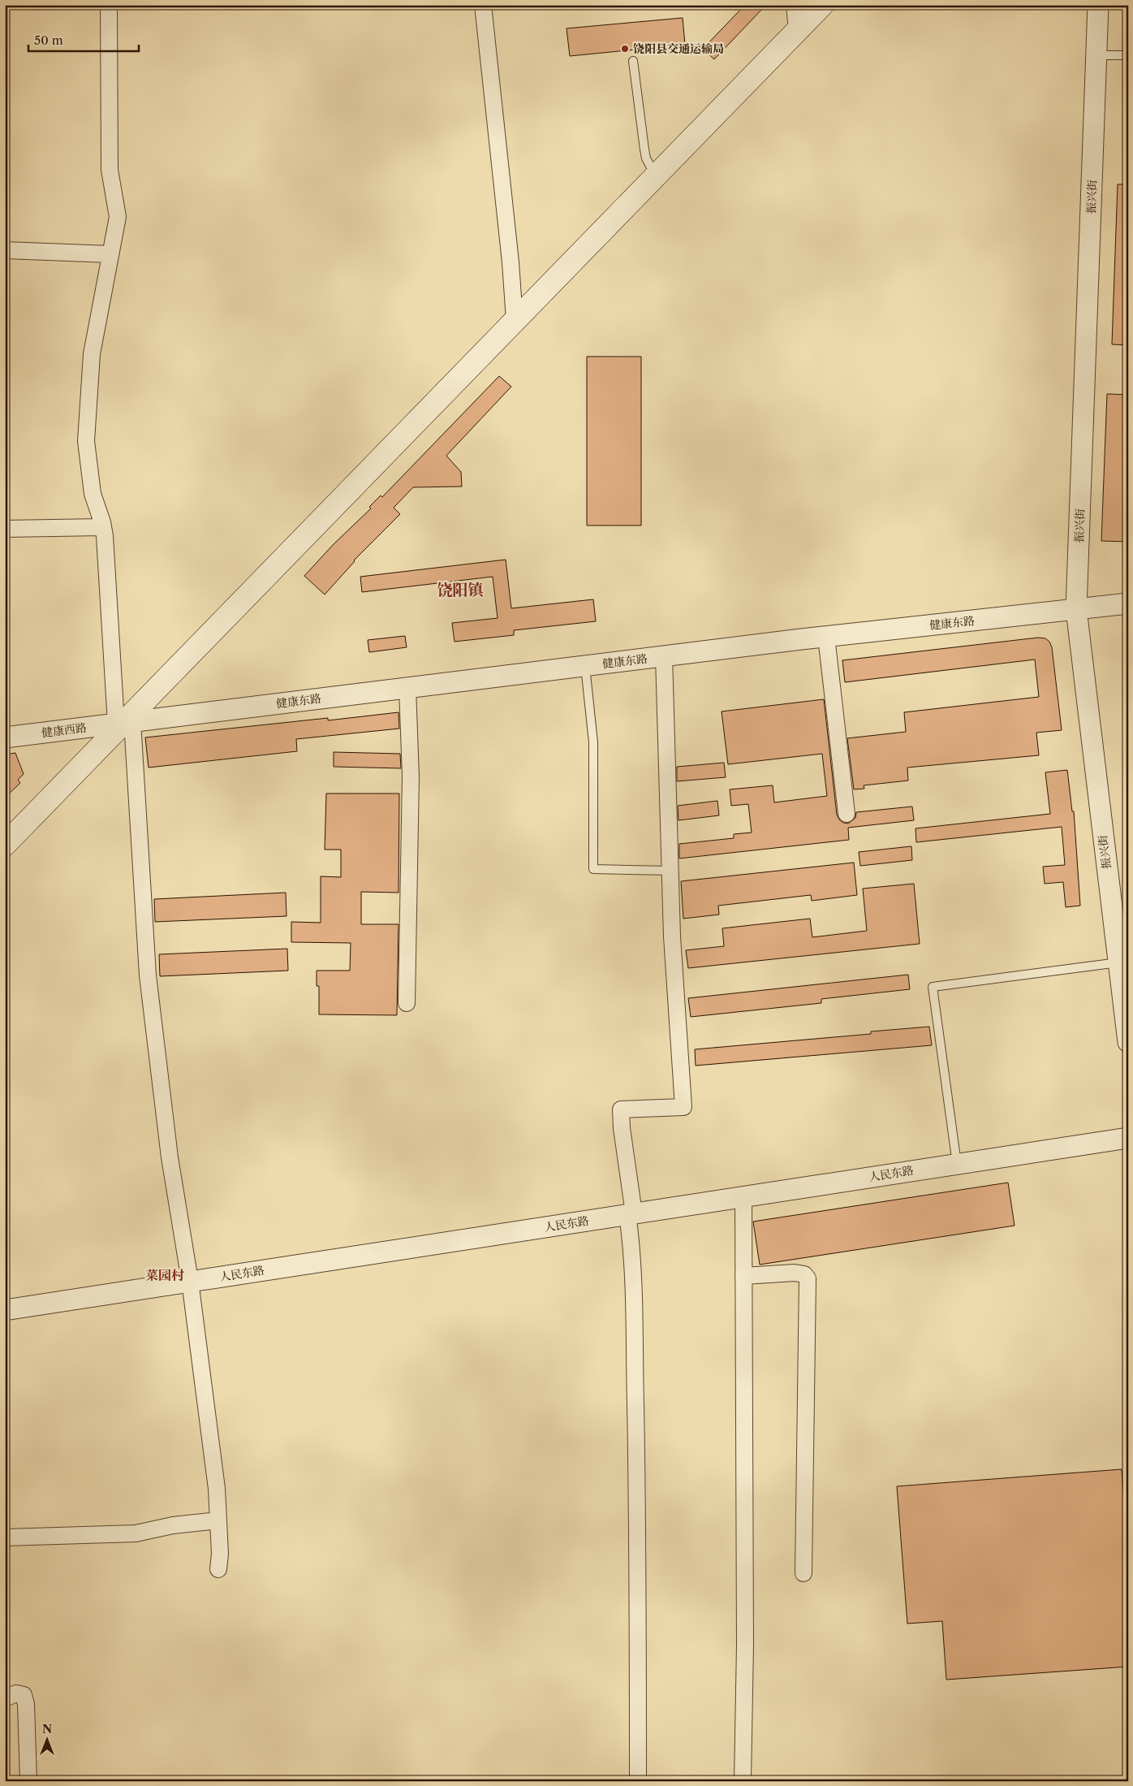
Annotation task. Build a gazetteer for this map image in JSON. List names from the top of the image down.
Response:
{
  "streets": {
    "street": [
      "振兴街",
      "健康东路",
      "健康西路",
      "人民东路"
    ]
  },
  "crossings": [
    ["振兴街", "健康东路"],
    ["健康东路", "健康西路"]
  ],
  "districts": ["饶阳镇", "菜园村"],
  "places": ["饶阳县交通运输局"],
  "scale_bar": "50 m",
  "north": "top"
}
